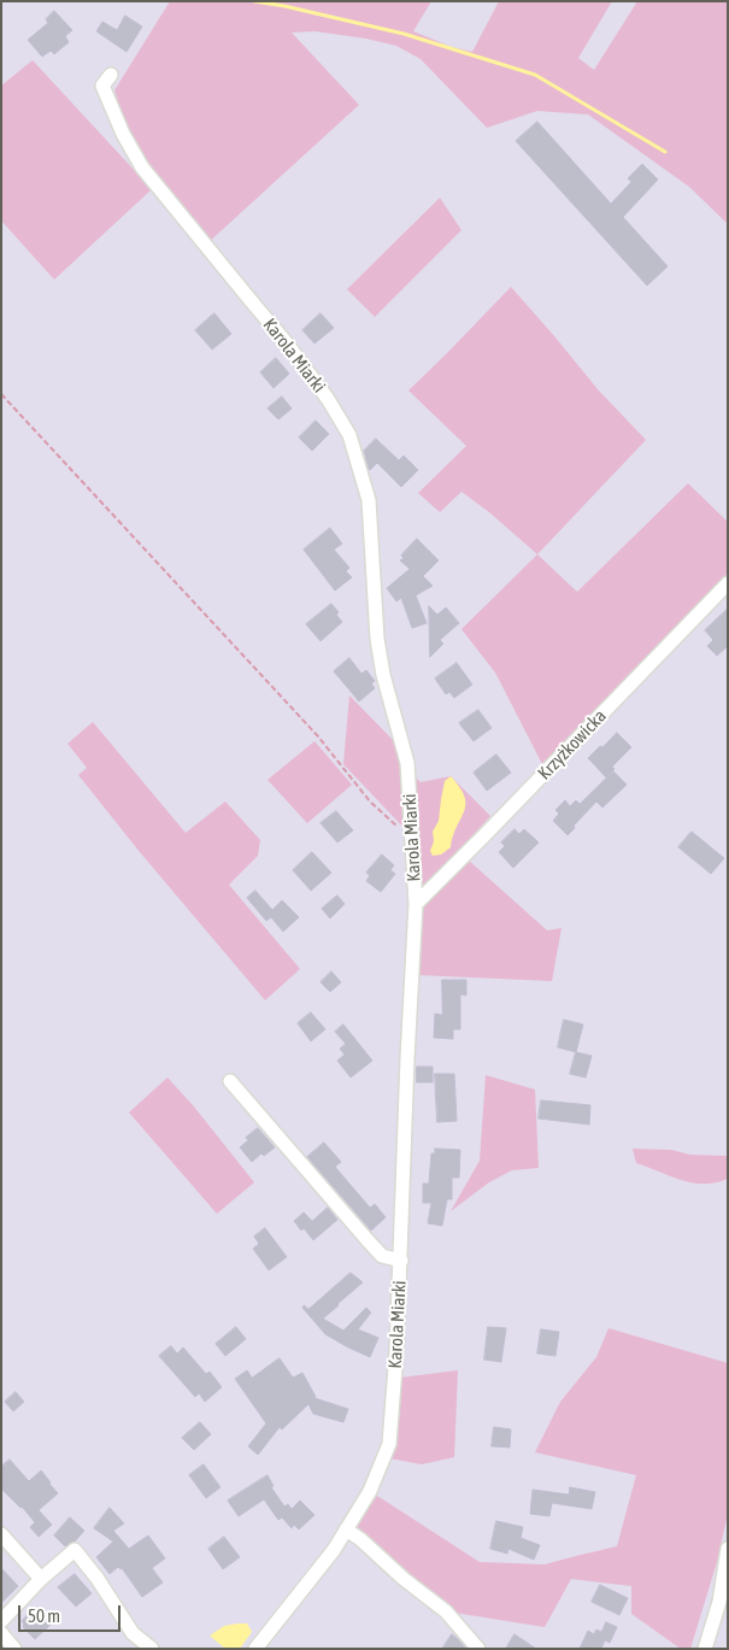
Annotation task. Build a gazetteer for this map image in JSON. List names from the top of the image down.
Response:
{
  "streets": {
    "street": ["Karola Miarki", "Krzyżkowicka"]
  },
  "crossings": [
    ["Karola Miarki", "Krzyżkowicka"]
  ],
  "scale_bar": "50 m"
}
